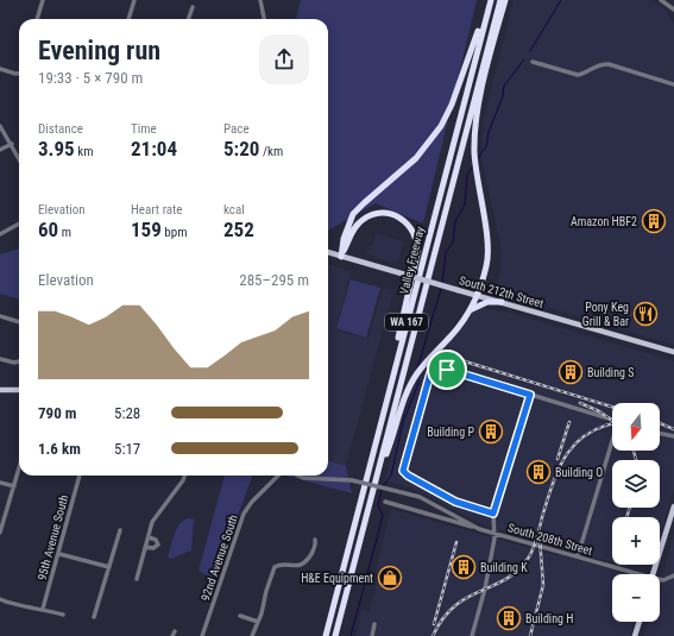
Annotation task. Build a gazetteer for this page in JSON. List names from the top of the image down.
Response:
{
  "streets": {
    "highway": ["Valley Freeway", "WA 167"],
    "main road": ["South 212th Street"],
    "street": ["95th Avenue South", "South 208th Street", "92nd Avenue South"]
  },
  "places": {
    "building": [
      "Amazon HBF2",
      "Building S",
      "Building P",
      "Building O",
      "Building K",
      "Building H"
    ],
    "restaurant": ["Pony Keg Grill & Bar"],
    "shop": ["H&E Equipment"]
  },
  "north": "bottom",
  "page": {
    "heading": ["Evening run", "19:33 · 5 × 790 m"],
    "stats": [
      ["Distance", "3.95 km"],
      ["Time", "21:04"],
      ["Pace", "5:20 /km"],
      ["Elevation", "60 m"],
      ["Heart rate", "159 bpm"],
      ["kcal", "252"]
    ],
    "chart": ["Elevation", "285–295 m"],
    "list": [
      {
        "name": "790 m",
        "note": "5:28"
      },
      {
        "name": "1.6 km",
        "note": "5:17"
      }
    ],
    "map_buttons": ["+", "−"]
  }
}
